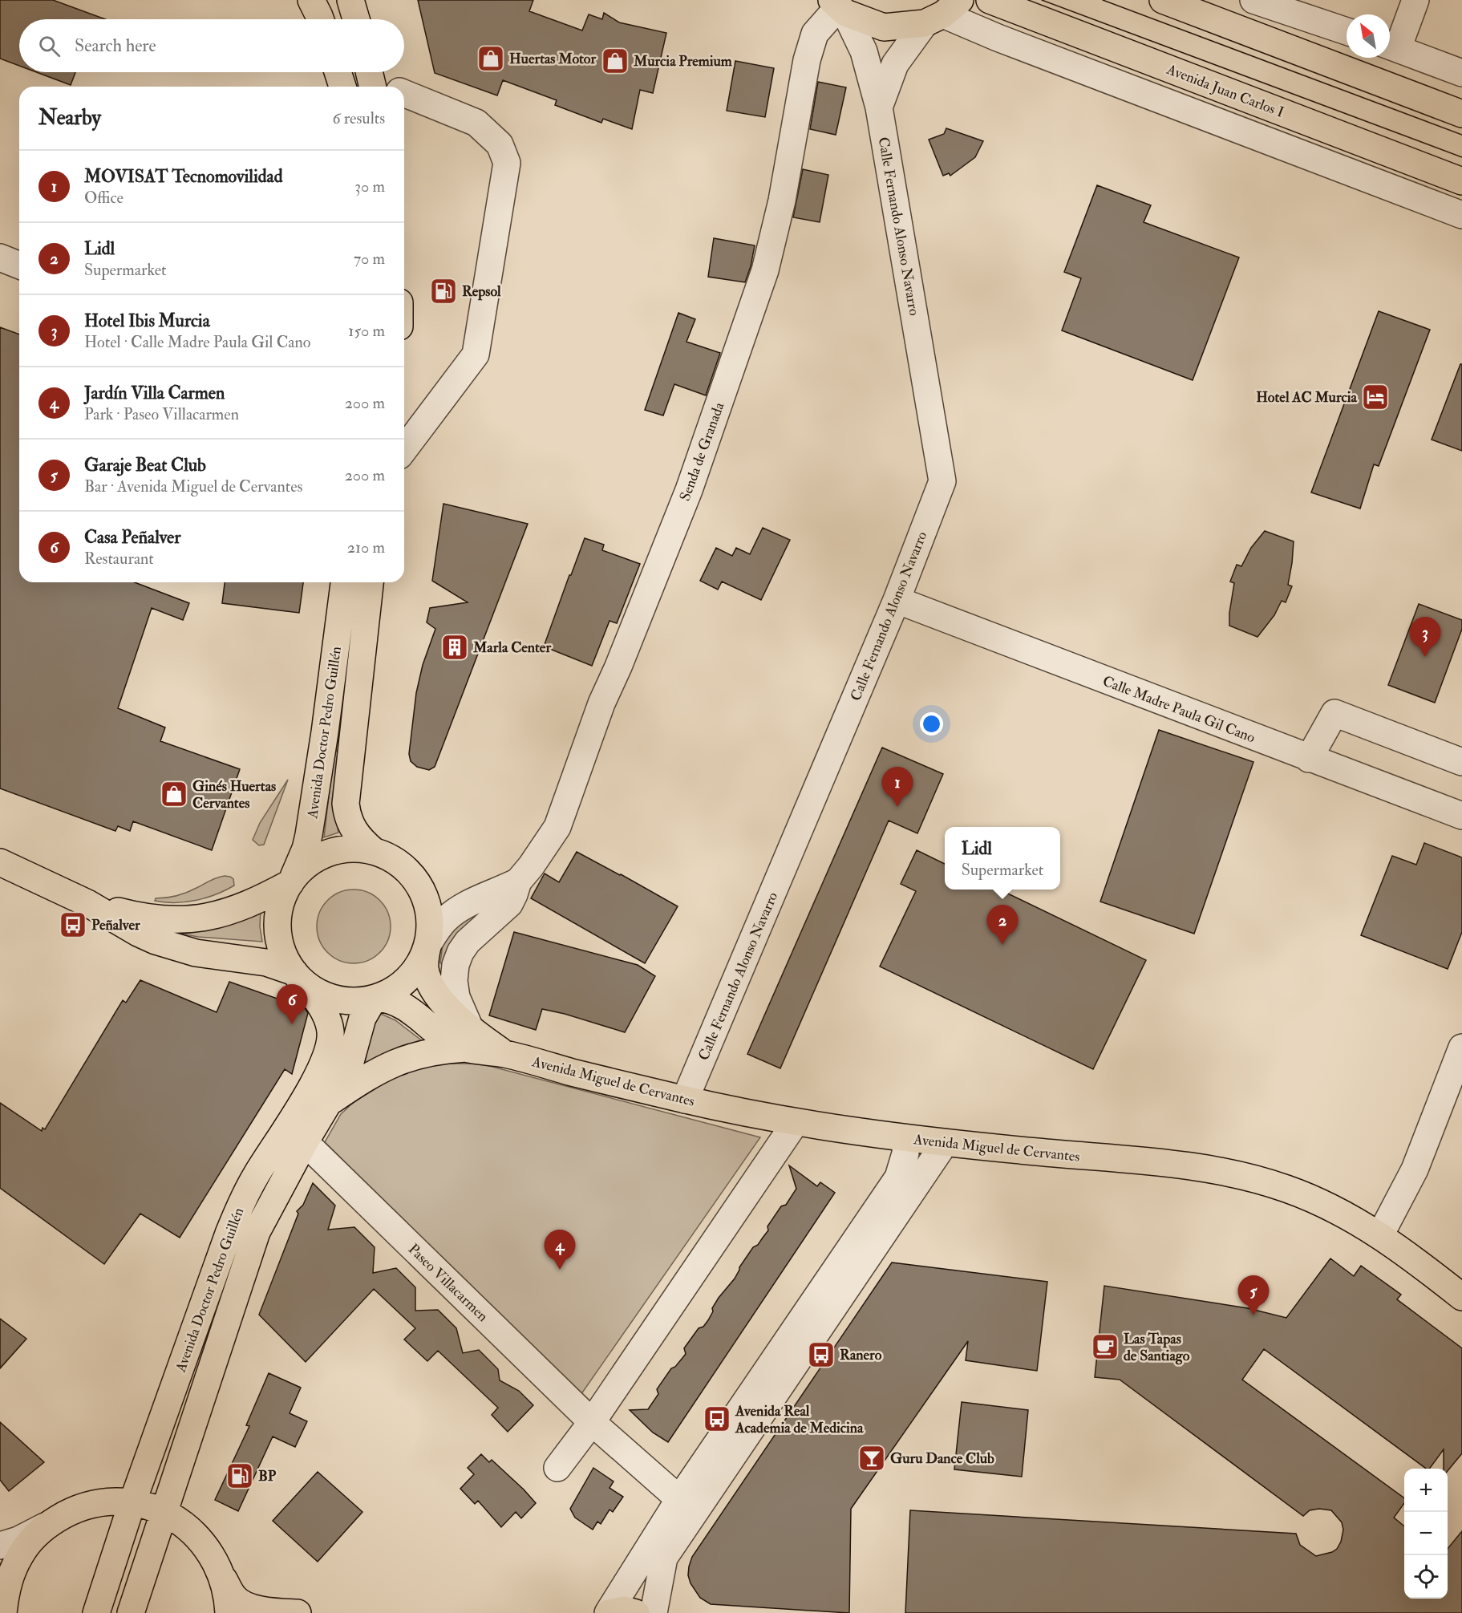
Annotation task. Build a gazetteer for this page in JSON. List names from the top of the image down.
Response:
{
  "streets": {
    "main road": ["Avenida Juan Carlos I", "Avenida Doctor Pedro Guillén", "Avenida Miguel de Cervantes"],
    "street": [
      "Calle Fernando Alonso Navarro",
      "Senda de Granada",
      "Calle Madre Paula Gil Cano",
      "Paseo Villacarmen"
    ]
  },
  "crossings": [
    ["Calle Fernando Alonso Navarro", "Senda de Granada"],
    ["Calle Fernando Alonso Navarro", "Calle Madre Paula Gil Cano"],
    ["Calle Fernando Alonso Navarro", "Avenida Miguel de Cervantes"],
    ["Avenida Doctor Pedro Guillén", "Avenida Miguel de Cervantes"],
    ["Avenida Doctor Pedro Guillén", "Paseo Villacarmen"]
  ],
  "places": {
    "shop": ["Huertas Motor", "Murcia Premium", "Ginés Huertas Cervantes"],
    "fuel station": ["Repsol", "BP"],
    "hotel": ["Hotel AC Murcia"],
    "building": ["Marla Center"],
    "bus stop": ["Peñalver", "Ranero", "Avenida Real Academia de Medicina"],
    "cafe": ["Las Tapas de Santiago"],
    "bar": ["Guru Dance Club"]
  },
  "north": "top left",
  "page": {
    "search": "Search here",
    "heading": ["Nearby", "6 results"],
    "list": [
      {
        "mark": "1",
        "name": "MOVISAT Tecnomovilidad",
        "note": "Office",
        "value": "30 m"
      },
      {
        "mark": "2",
        "name": "Lidl",
        "note": "Supermarket",
        "value": "70 m"
      },
      {
        "mark": "3",
        "name": "Hotel Ibis Murcia",
        "note": "Hotel · Calle Madre Paula Gil Cano",
        "value": "150 m"
      },
      {
        "mark": "4",
        "name": "Jardín Villa Carmen",
        "note": "Park · Paseo Villacarmen",
        "value": "200 m"
      },
      {
        "mark": "5",
        "name": "Garaje Beat Club",
        "note": "Bar · Avenida Miguel de Cervantes",
        "value": "200 m"
      },
      {
        "mark": "6",
        "name": "Casa Peñalver",
        "note": "Restaurant",
        "value": "210 m"
      }
    ],
    "pins": [
      "3",
      "1",
      "2",
      "6",
      "4",
      "5"
    ],
    "popup": ["Lidl", "Supermarket"],
    "map_buttons": ["+", "−"]
  }
}
